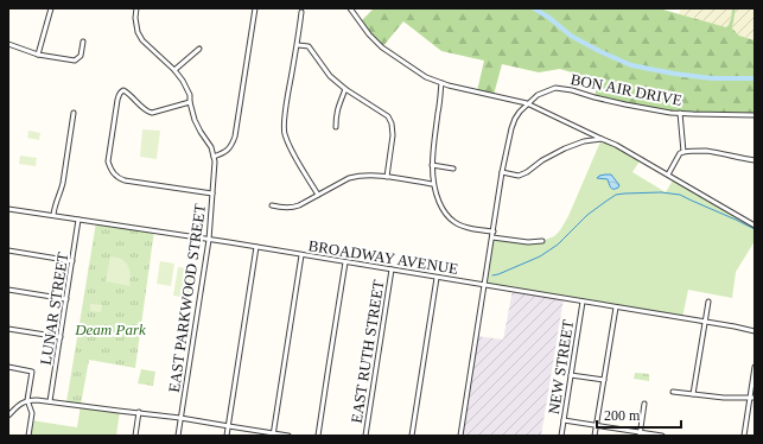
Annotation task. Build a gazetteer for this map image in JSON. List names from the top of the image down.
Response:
{
  "streets": {
    "street": [
      "BON AIR DRIVE",
      "BROADWAY AVENUE",
      "EAST PARKWOOD STREET",
      "LUNAR STREET",
      "EAST RUTH STREET",
      "NEW STREET"
    ]
  },
  "crossings": [
    ["BROADWAY AVENUE", "EAST PARKWOOD STREET"],
    ["BROADWAY AVENUE", "LUNAR STREET"],
    ["BROADWAY AVENUE", "EAST RUTH STREET"],
    ["BROADWAY AVENUE", "NEW STREET"]
  ],
  "parks": ["Deam Park"],
  "scale_bar": "200 m"
}
